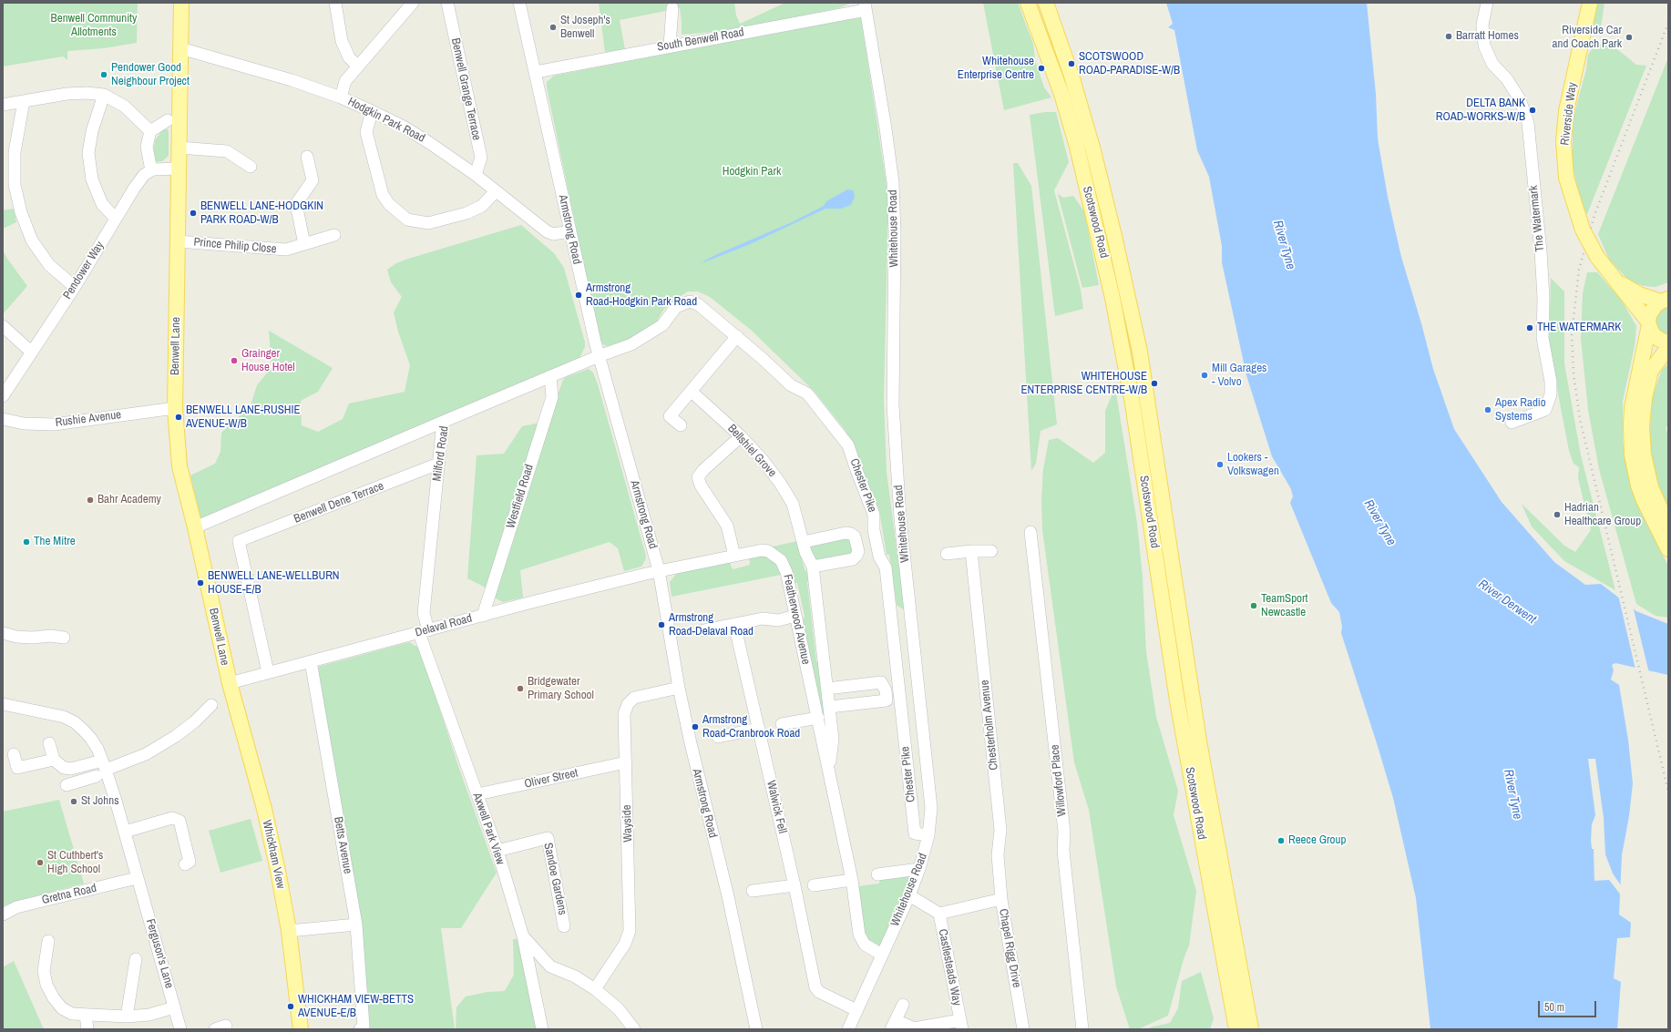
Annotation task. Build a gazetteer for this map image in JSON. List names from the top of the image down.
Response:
{
  "streets": {
    "main road": [
      "Riverside Way",
      "Scotswood Road",
      "Benwell Lane",
      "Whickham View"
    ],
    "street": [
      "South Benwell Road",
      "Benwell Grange Terrace",
      "Hodgkin Park Road",
      "The Watermark",
      "Whitehouse Road",
      "Armstrong Road",
      "Prince Philip Close",
      "Pendower Way",
      "Rushie Avenue",
      "Bellshiel Grove",
      "Milford Road",
      "Chester Pike",
      "Westfield Road",
      "Benwell Dene Terrace",
      "Featherwood Avenue",
      "Delaval Road",
      "Chesterholm Avenue",
      "Oliver Street",
      "Willowford Place",
      "Walwick Fell",
      "Wayside",
      "Axwell Park View",
      "Betts Avenue",
      "Sandoe Gardens",
      "Gretna Road",
      "Chapel Rigg Drive",
      "Ferguson's Lane",
      "Castlesteads Way"
    ]
  },
  "crossings": [
    ["South Benwell Road", "Whitehouse Road"],
    ["South Benwell Road", "Armstrong Road"],
    ["Benwell Grange Terrace", "Hodgkin Park Road"],
    ["Hodgkin Park Road", "Armstrong Road"],
    ["Hodgkin Park Road", "Benwell Lane"],
    ["Whitehouse Road", "Chester Pike"],
    ["Whitehouse Road", "Featherwood Avenue"],
    ["Whitehouse Road", "Walwick Fell"],
    ["Armstrong Road", "Milford Road"],
    ["Armstrong Road", "Chester Pike"],
    ["Armstrong Road", "Featherwood Avenue"],
    ["Armstrong Road", "Delaval Road"],
    ["Armstrong Road", "Wayside"],
    ["Prince Philip Close", "Benwell Lane"],
    ["Pendower Way", "Benwell Lane"],
    ["Benwell Lane", "Rushie Avenue"],
    ["Benwell Lane", "Delaval Road"],
    ["Benwell Lane", "Whickham View"],
    ["Bellshiel Grove", "Featherwood Avenue"],
    ["Milford Road", "Chester Pike"],
    ["Milford Road", "Westfield Road"],
    ["Milford Road", "Benwell Dene Terrace"],
    ["Milford Road", "Delaval Road"],
    ["Milford Road", "Axwell Park View"],
    ["Westfield Road", "Delaval Road"],
    ["Benwell Dene Terrace", "Delaval Road"],
    ["Featherwood Avenue", "Delaval Road"],
    ["Delaval Road", "Axwell Park View"],
    ["Delaval Road", "Betts Avenue"],
    ["Delaval Road", "Whickham View"],
    ["Chesterholm Avenue", "Chapel Rigg Drive"],
    ["Oliver Street", "Wayside"],
    ["Oliver Street", "Axwell Park View"],
    ["Axwell Park View", "Sandoe Gardens"],
    ["Gretna Road", "Ferguson's Lane"],
    ["Chapel Rigg Drive", "Castlesteads Way"]
  ],
  "water": ["River Tyne", "River Derwent"],
  "parks": ["Benwell Community Allotments", "Hodgkin Park"],
  "places": [
    "St Joseph's Benwell",
    "Barratt Homes",
    "Riverside Car and Coach Park",
    "SCOTSWOOD ROAD-PARADISE-W/B",
    "Whitehouse Enterprise Centre",
    "Pendower Good Neighbour Project",
    "DELTA BANK ROAD-WORKS-W/B",
    "BENWELL LANE-HODGKIN PARK ROAD-W/B",
    "Armstrong Road-Hodgkin Park Road",
    "THE WATERMARK",
    "Grainger House Hotel",
    "Mill Garages - Volvo",
    "WHITEHOUSE ENTERPRISE CENTRE-W/B",
    "Apex Radio Systems",
    "BENWELL LANE-RUSHIE AVENUE-W/B",
    "Lookers - Volkswagen",
    "Bahr Academy",
    "Hadrian Healthcare Group",
    "The Mitre",
    "BENWELL LANE-WELLBURN HOUSE-E/B",
    "TeamSport Newcastle",
    "Armstrong Road-Delaval Road",
    "Bridgewater Primary School",
    "Armstrong Road-Cranbrook Road",
    "St Johns",
    "Reece Group",
    "St Cuthbert's High School",
    "WHICKHAM VIEW-BETTS AVENUE-E/B"
  ],
  "scale_bar": "50 m"
}
